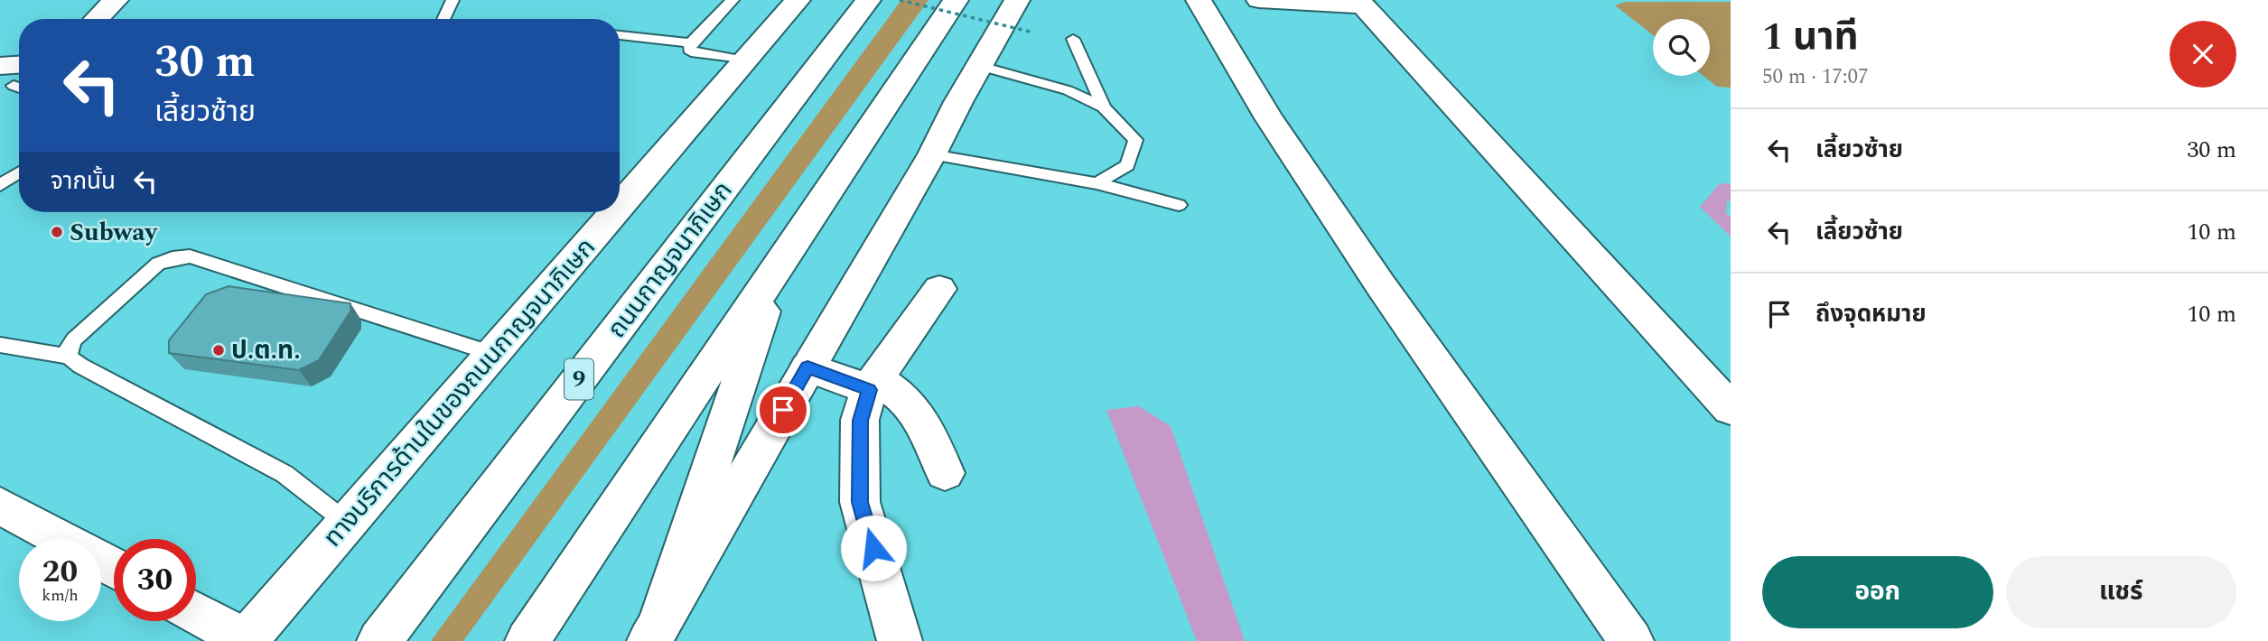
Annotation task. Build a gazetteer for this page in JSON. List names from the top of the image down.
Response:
{
  "streets": {
    "main road": ["ถนนกาญจนาภิเษก", "9", "ทางบริการด้านในของถนนกาญจนาภิเษก"]
  },
  "places": ["Subway", "ป.ต.ท."],
  "page": {
    "heading": ["1 นาที", "50 m · 17:07"],
    "turn": ["30 m", "เลี้ยวซ้าย"],
    "list": [
      {
        "name": "เลี้ยวซ้าย",
        "value": "30 m"
      },
      {
        "name": "เลี้ยวซ้าย",
        "value": "10 m"
      },
      {
        "name": "ถึงจุดหมาย",
        "value": "10 m"
      }
    ],
    "then": "จากนั้น",
    "speed": "20 km/h",
    "limit": "30",
    "buttons": ["ออก", "แชร์"]
  }
}
